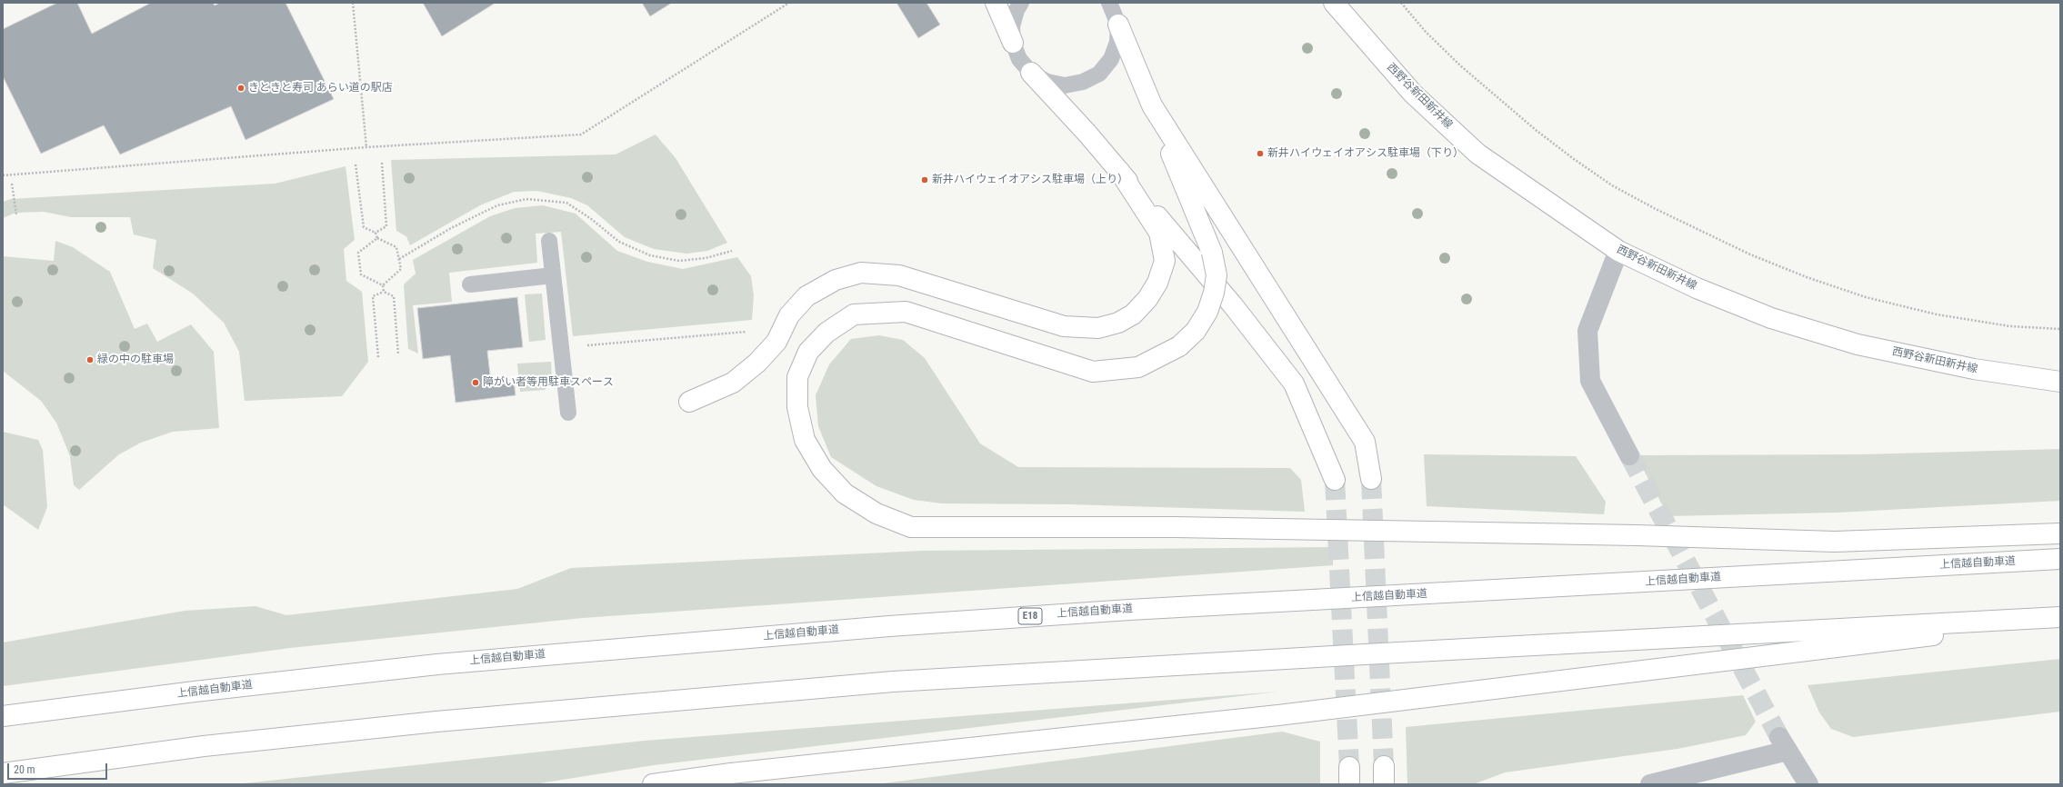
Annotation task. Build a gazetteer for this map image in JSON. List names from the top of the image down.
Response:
{
  "streets": {
    "main road": ["西野谷新田新井線", "上信越自動車道", "E18"]
  },
  "places": [
    "きときと寿司 あらい道の駅店",
    "新井ハイウェイオアシス駐車場（下り）",
    "新井ハイウェイオアシス駐車場（上り）",
    "緑の中の駐車場",
    "障がい者等用駐車スペース"
  ],
  "scale_bar": "20 m"
}
